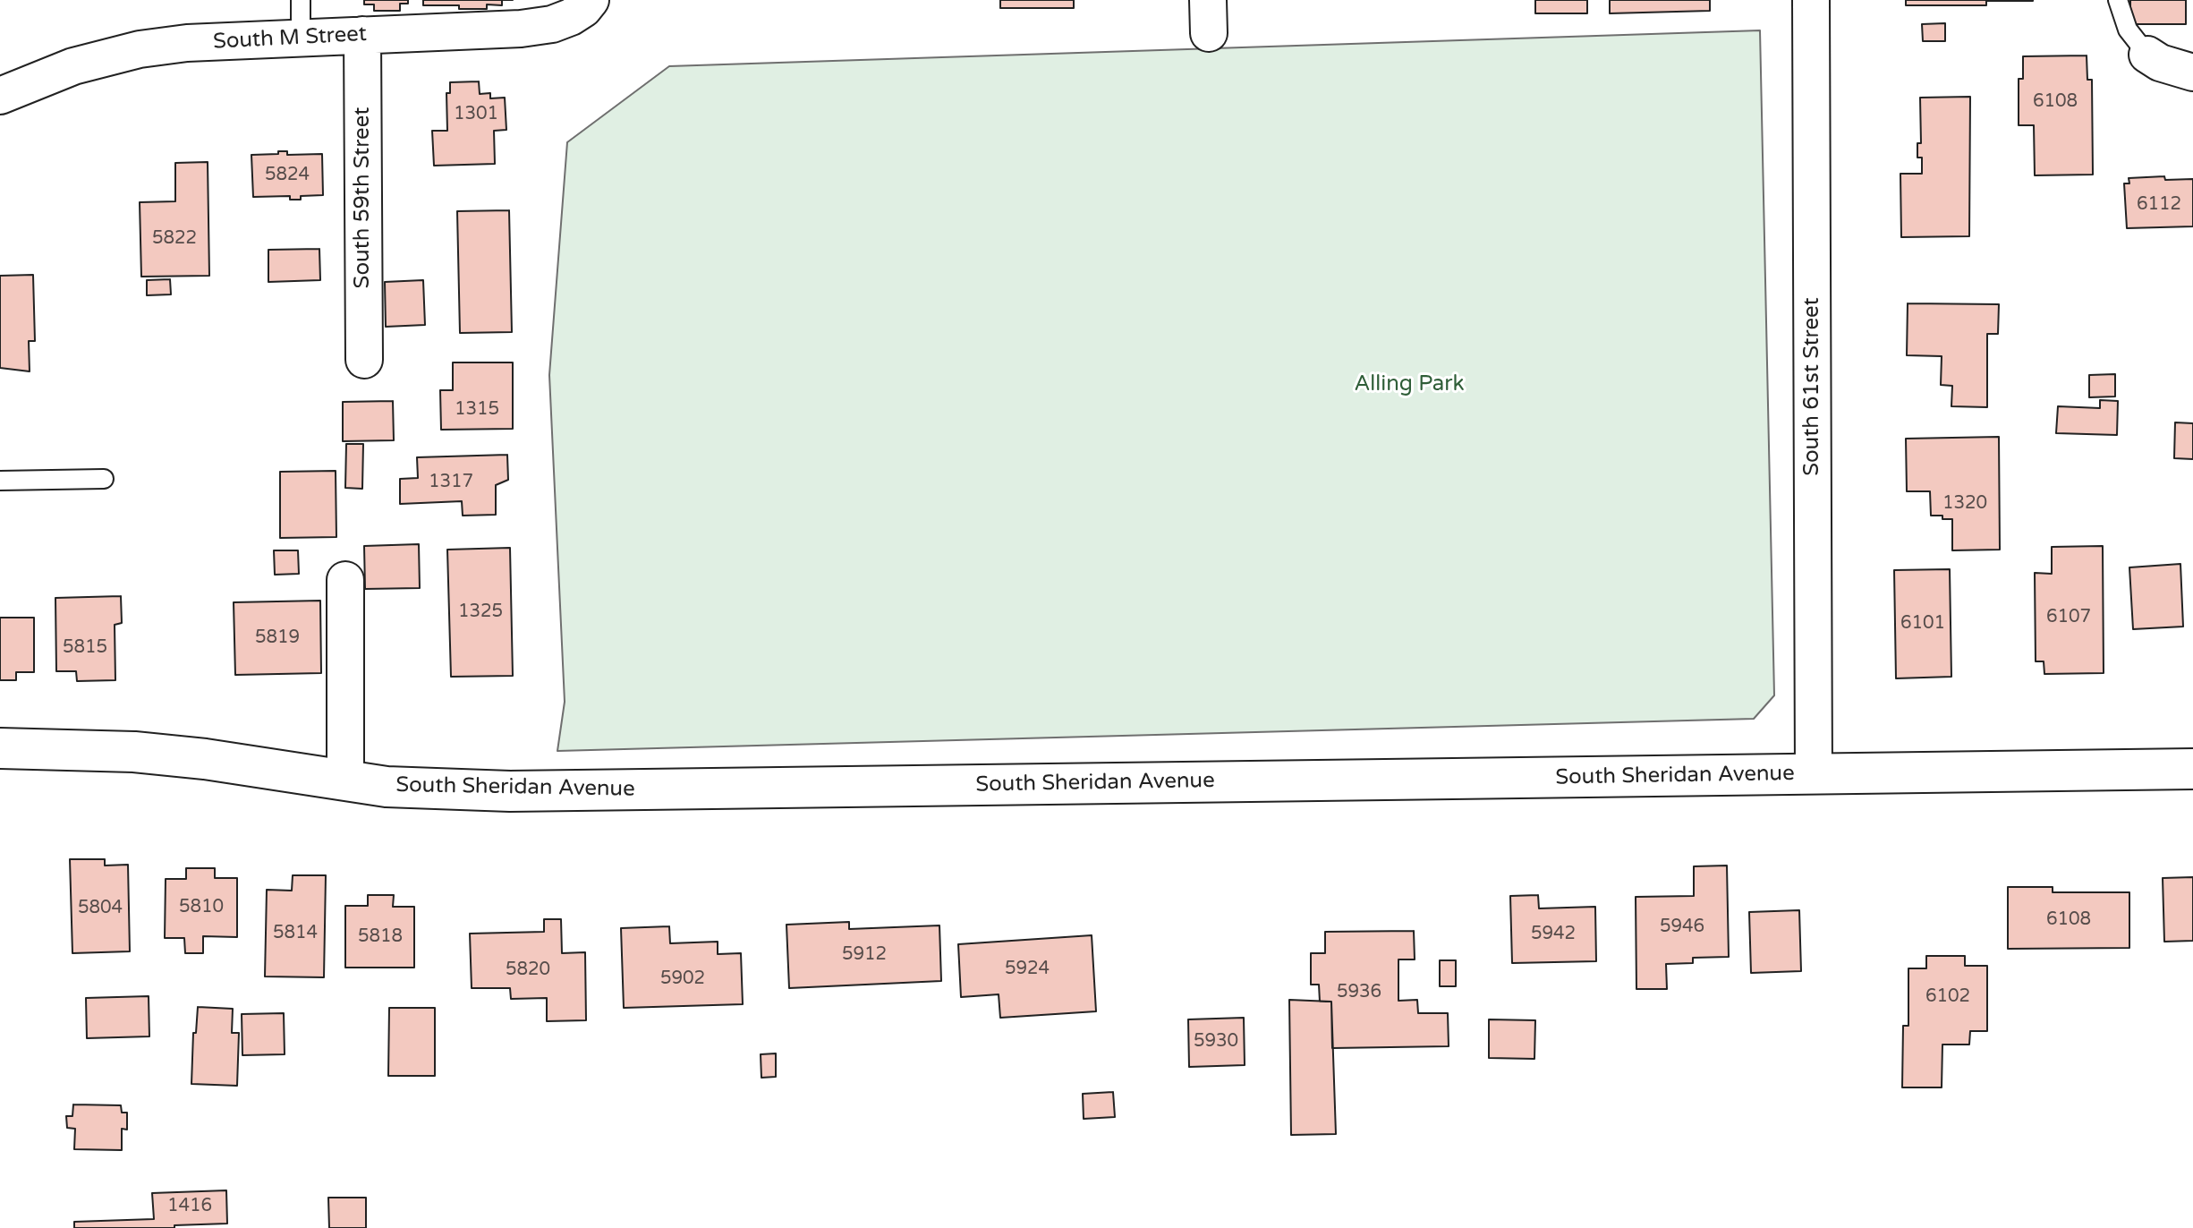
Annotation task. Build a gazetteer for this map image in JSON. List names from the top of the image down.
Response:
{
  "streets": {
    "street": [
      "South M Street",
      "South 59th Street",
      "South 61st Street",
      "South Sheridan Avenue"
    ]
  },
  "crossings": [
    ["South M Street", "South 59th Street"],
    ["South 61st Street", "South Sheridan Avenue"]
  ],
  "parks": ["Alling Park"],
  "house_numbers": [
    "6108",
    "1301",
    "5824",
    "6112",
    "5822",
    "1315",
    "1317",
    "1320",
    "1325",
    "6107",
    "6101",
    "5819",
    "5815",
    "5810",
    "5804",
    "6108",
    "5946",
    "5814",
    "5942",
    "5818",
    "5912",
    "5924",
    "5820",
    "5902",
    "5936",
    "6102",
    "5930",
    "1416"
  ]
}
